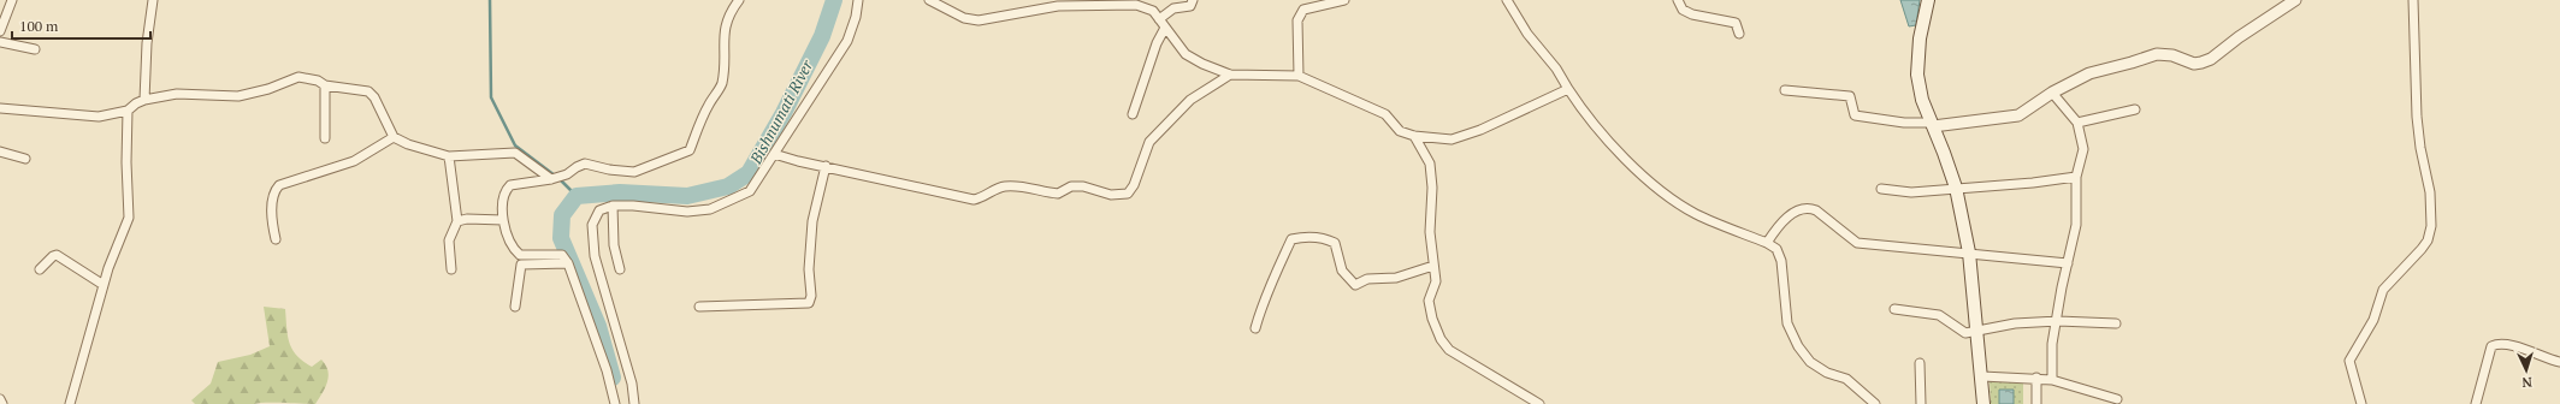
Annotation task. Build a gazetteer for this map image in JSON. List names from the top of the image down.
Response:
{
  "water": ["Bishnumati River"],
  "scale_bar": "100 m",
  "north": "bottom"
}
